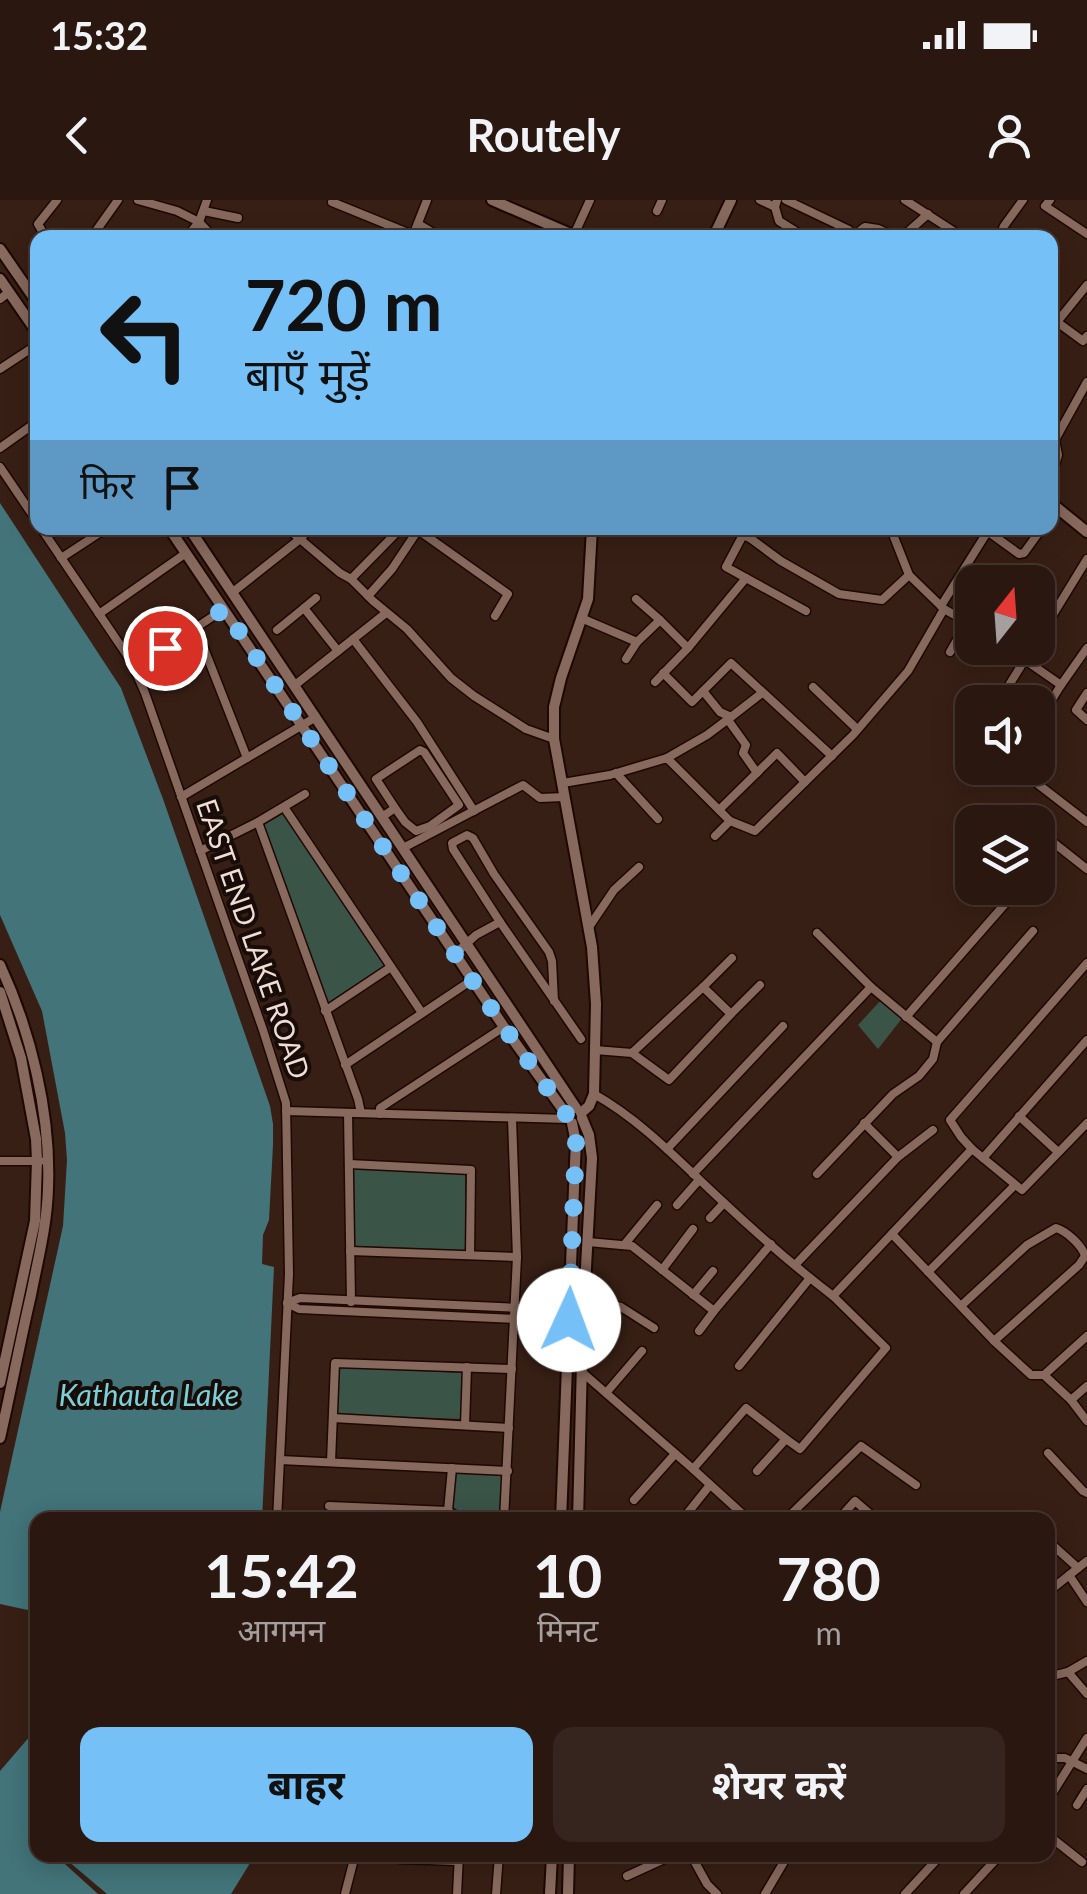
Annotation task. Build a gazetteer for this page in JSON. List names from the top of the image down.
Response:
{
  "streets": {
    "street": ["EAST END LAKE ROAD"]
  },
  "water": ["Kathauta Lake"],
  "north": "top",
  "page": {
    "status": "15:32",
    "header": "Routely",
    "turn": ["720 m", "बाएँ मुड़ें"],
    "then": "फिर",
    "eta": [
      "15:42",
      "आगमन",
      "10",
      "मिनट",
      "780",
      "m"
    ],
    "buttons": ["बाहर", "शेयर करें"]
  }
}
